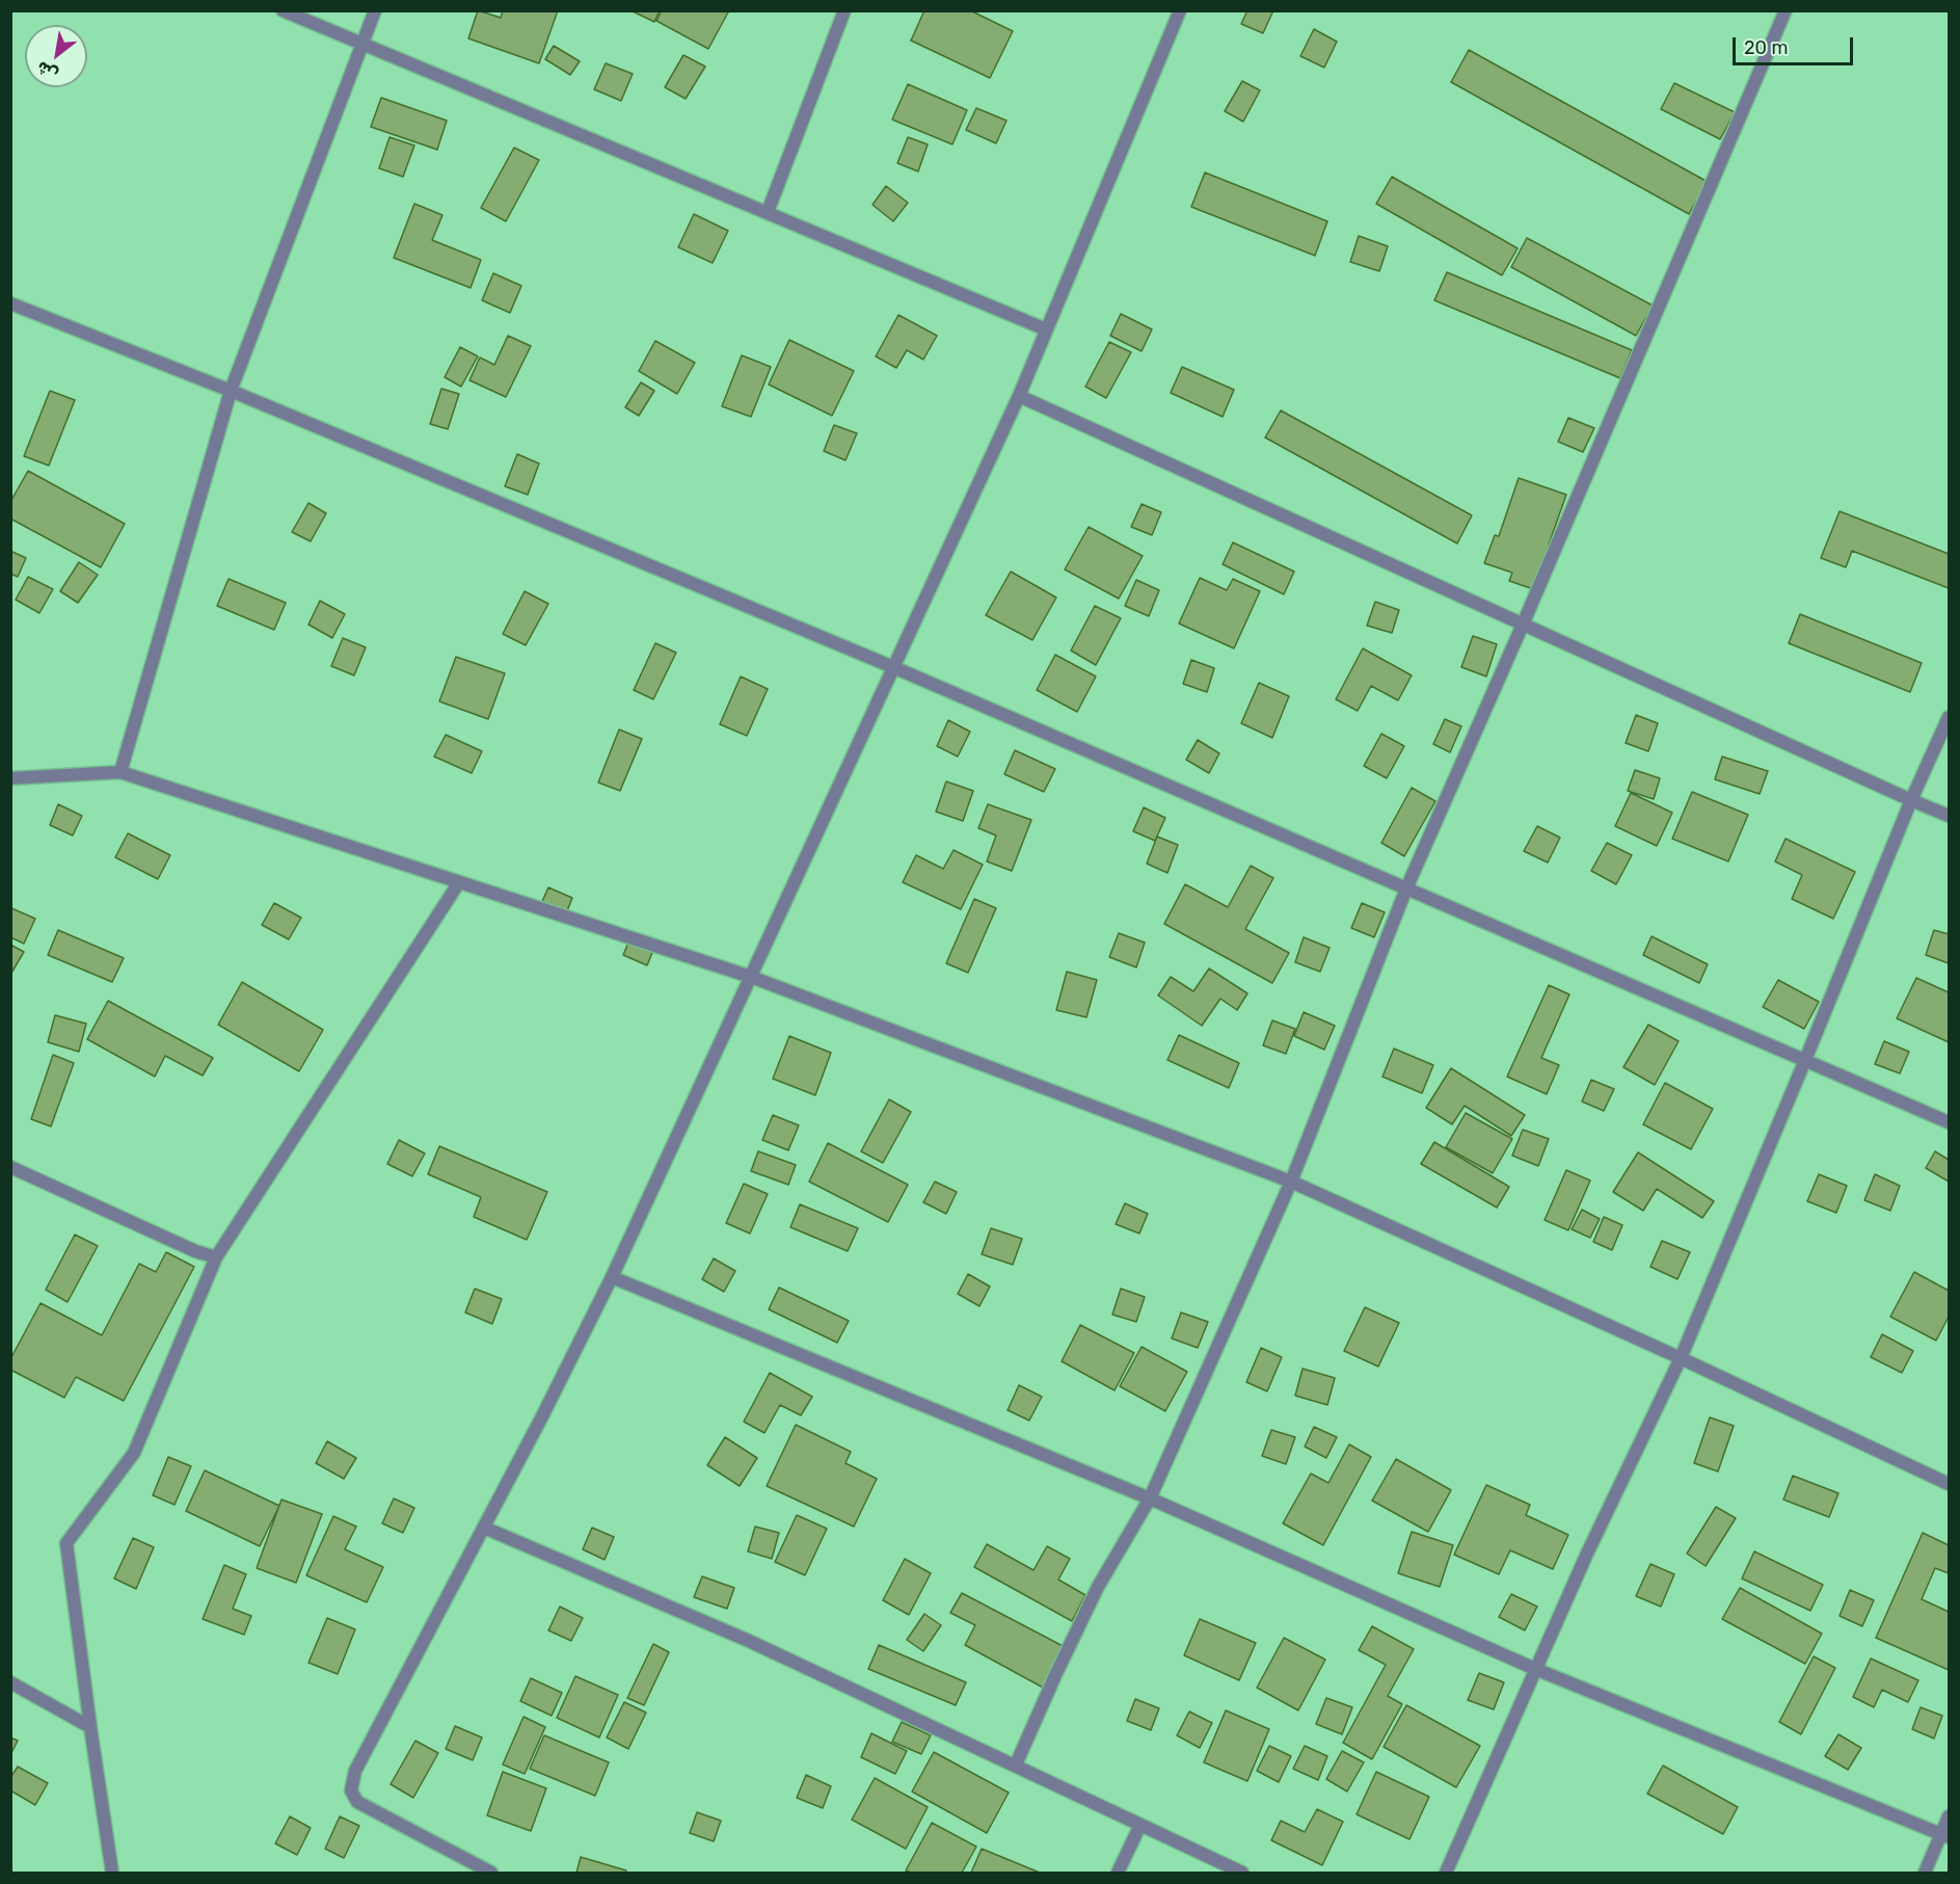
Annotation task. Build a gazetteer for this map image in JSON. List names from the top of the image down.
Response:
{
  "scale_bar": "20 m",
  "north": "bottom left"
}
